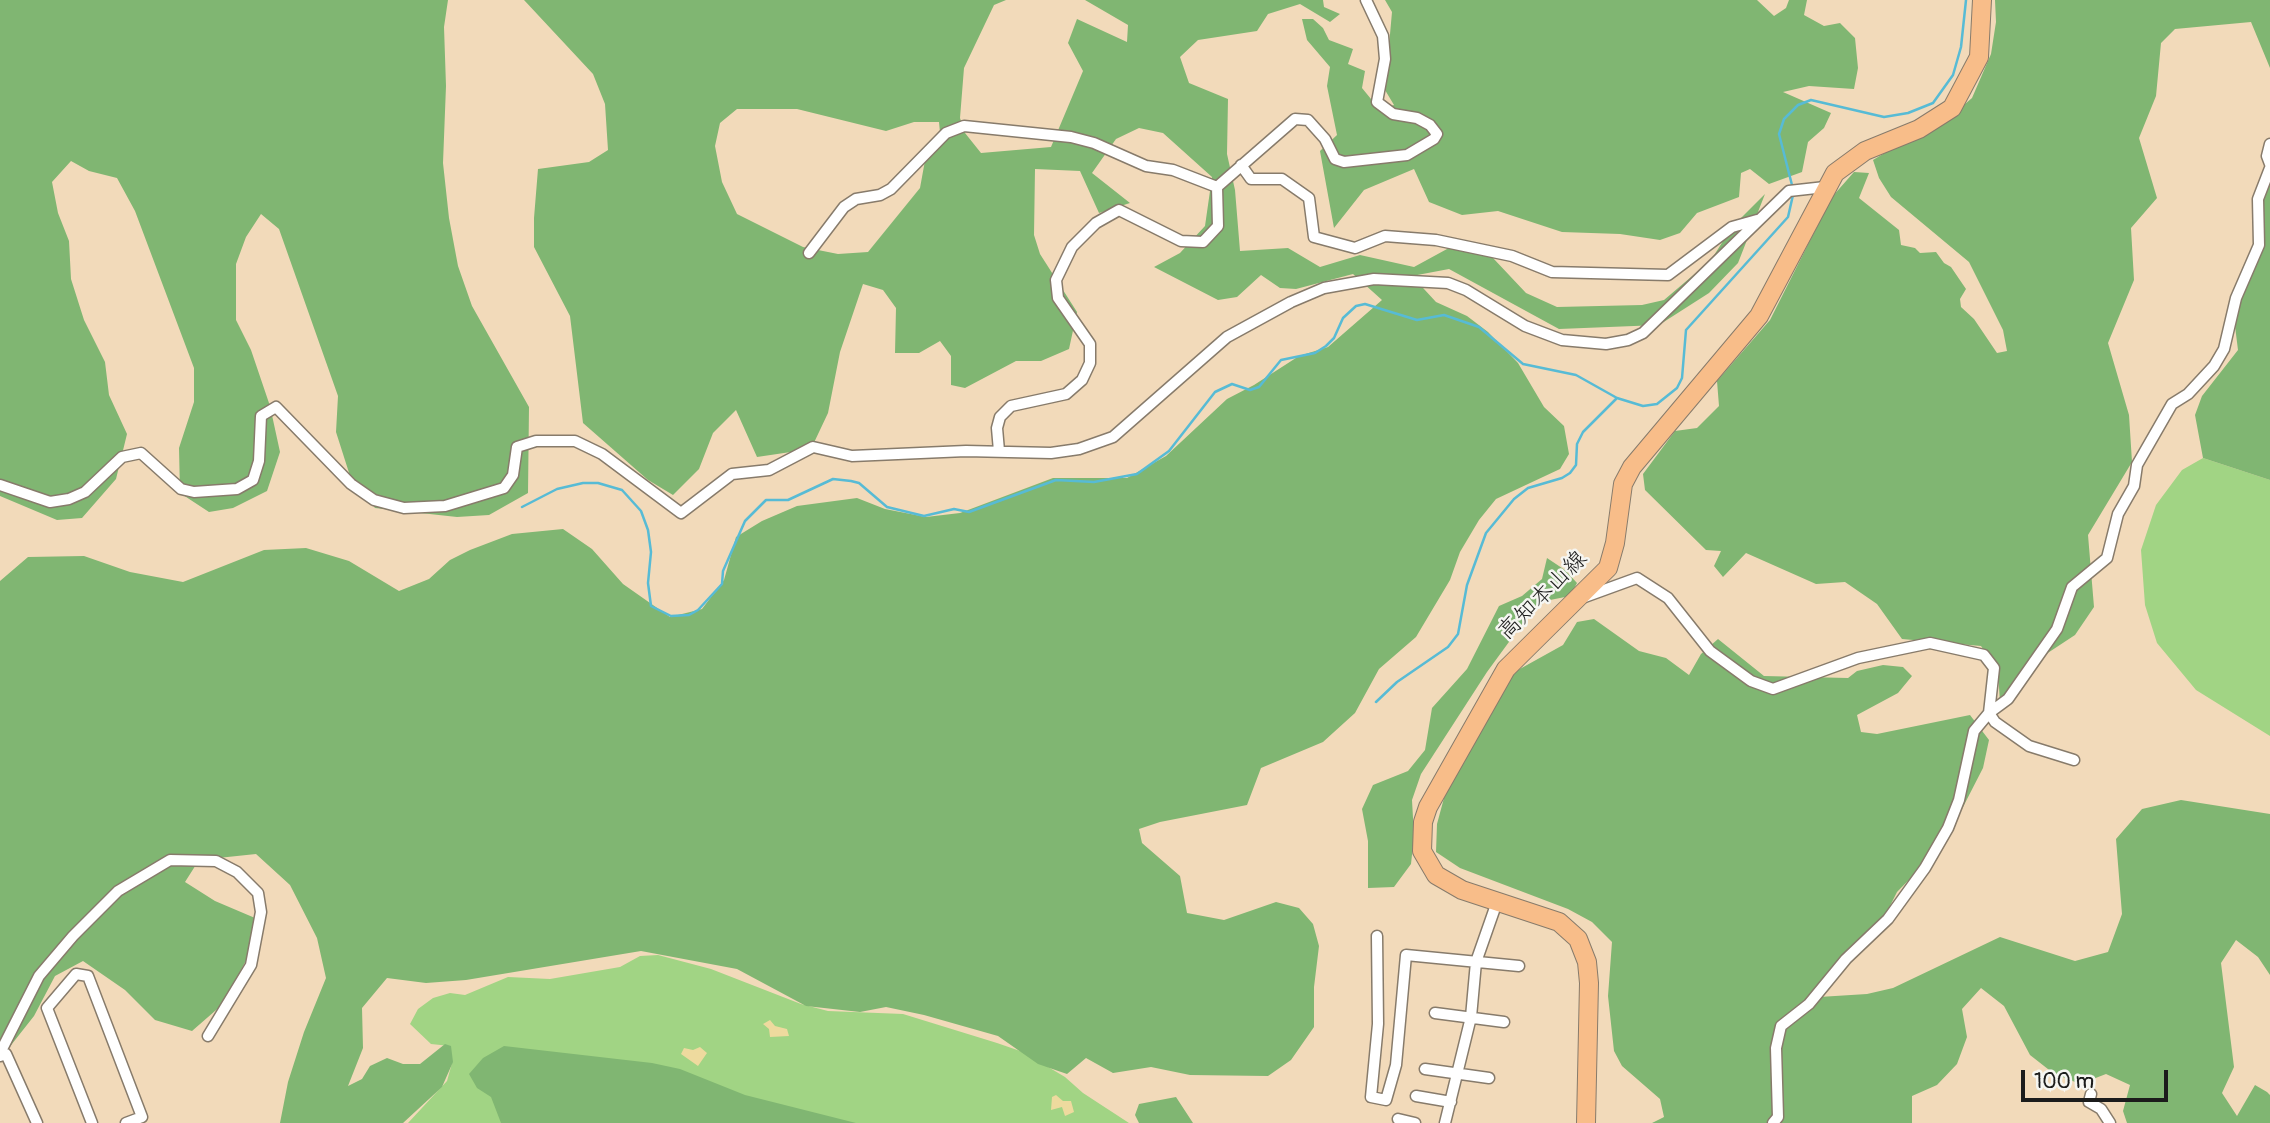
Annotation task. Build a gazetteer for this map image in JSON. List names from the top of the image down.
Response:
{
  "streets": {
    "main road": ["高知本山線"]
  },
  "scale_bar": "100 m"
}
